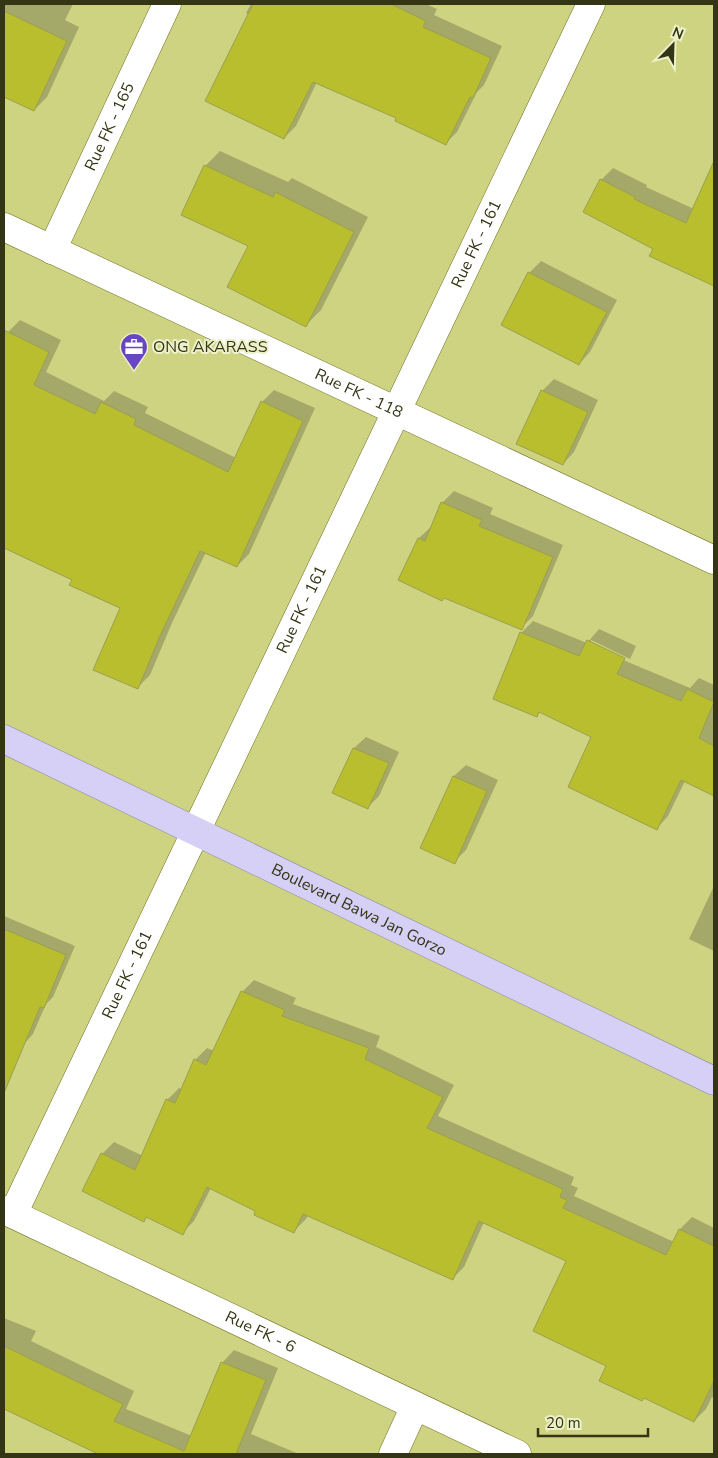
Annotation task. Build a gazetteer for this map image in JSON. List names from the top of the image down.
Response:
{
  "streets": {
    "main road": ["Boulevard Bawa Jan Gorzo"],
    "street": [
      "Rue FK - 165",
      "Rue FK - 161",
      "Rue FK - 118",
      "Rue FK - 6"
    ]
  },
  "crossings": [
    ["Rue FK - 165", "Rue FK - 118"],
    ["Rue FK - 161", "Rue FK - 118"],
    ["Rue FK - 161", "Boulevard Bawa Jan Gorzo"],
    ["Rue FK - 161", "Rue FK - 6"]
  ],
  "places": {
    "office": ["ONG AKARASS"]
  },
  "scale_bar": "20 m",
  "north": "top right"
}
